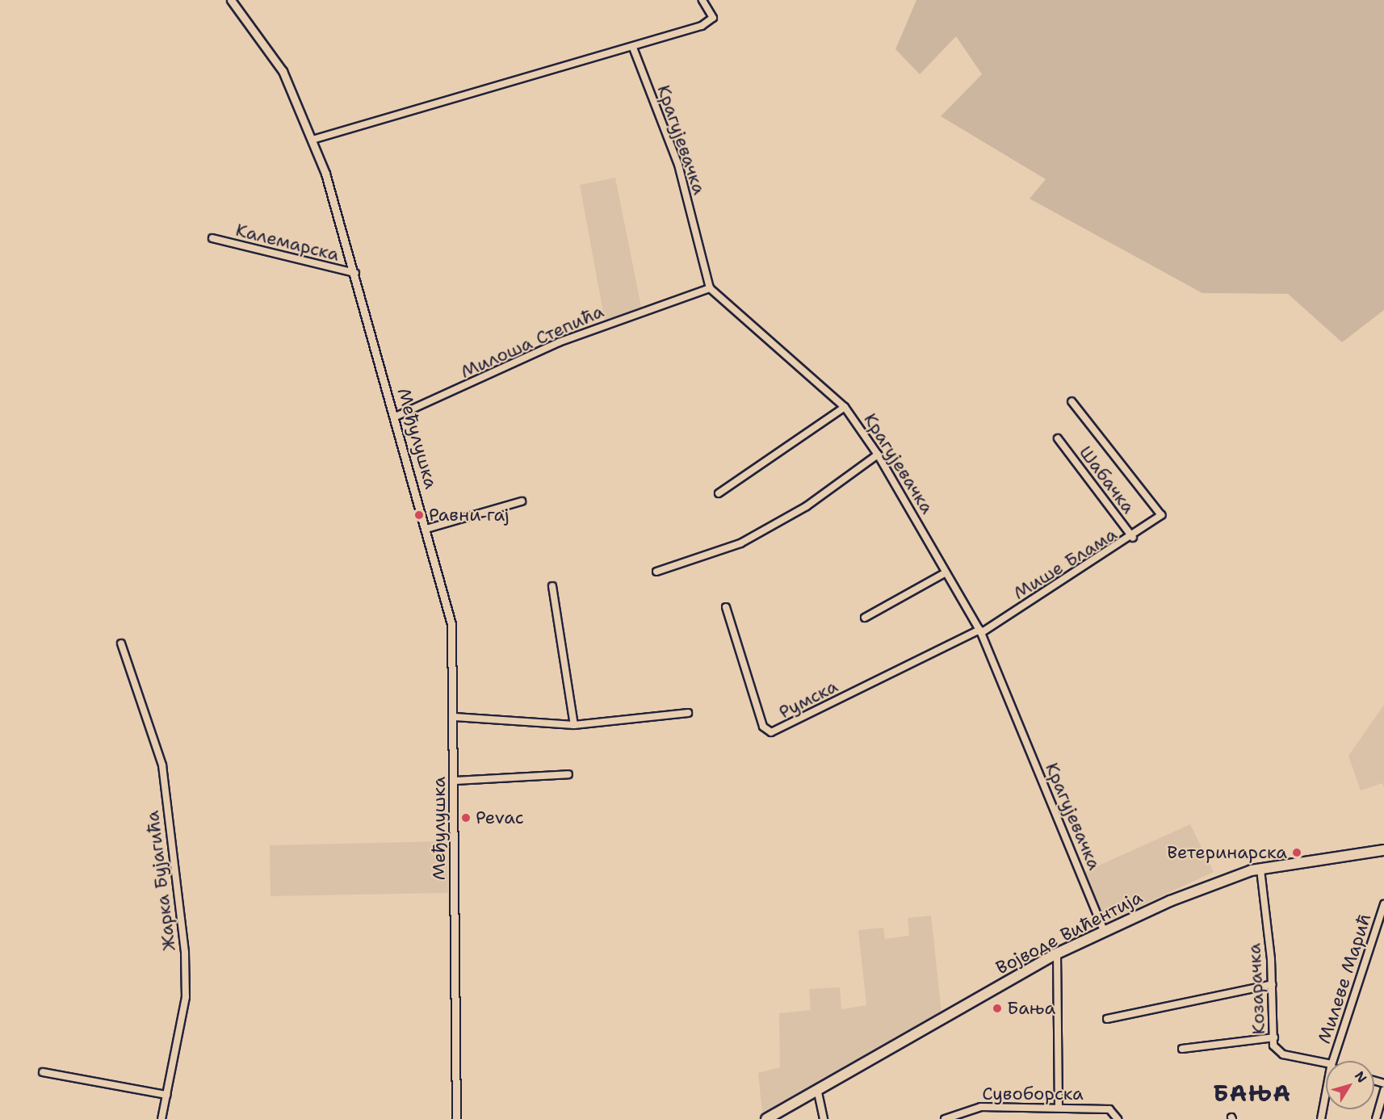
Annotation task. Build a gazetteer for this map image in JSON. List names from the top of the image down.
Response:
{
  "streets": {
    "main road": ["Војводе Вићентија"],
    "street": [
      "Крагујевачка",
      "Калемарска",
      "Милоша Степића",
      "Међулушка",
      "Шабачка",
      "Мише Блама",
      "Румска",
      "Жарка Бујагића",
      "Милеве Марић",
      "Козарачка",
      "Сувоборска"
    ]
  },
  "crossings": [
    ["Крагујевачка", "Милоша Степића"],
    ["Крагујевачка", "Мише Блама"],
    ["Крагујевачка", "Румска"],
    ["Крагујевачка", "Војводе Вићентија"],
    ["Калемарска", "Међулушка"],
    ["Милоша Степића", "Међулушка"],
    ["Шабачка", "Мише Блама"],
    ["Мише Блама", "Румска"],
    ["Војводе Вићентија", "Козарачка"]
  ],
  "districts": ["БАЊА"],
  "places": [
    "Равни гај",
    "Pevac",
    "Ветеринарска",
    "Бања"
  ],
  "north": "top right"
}
